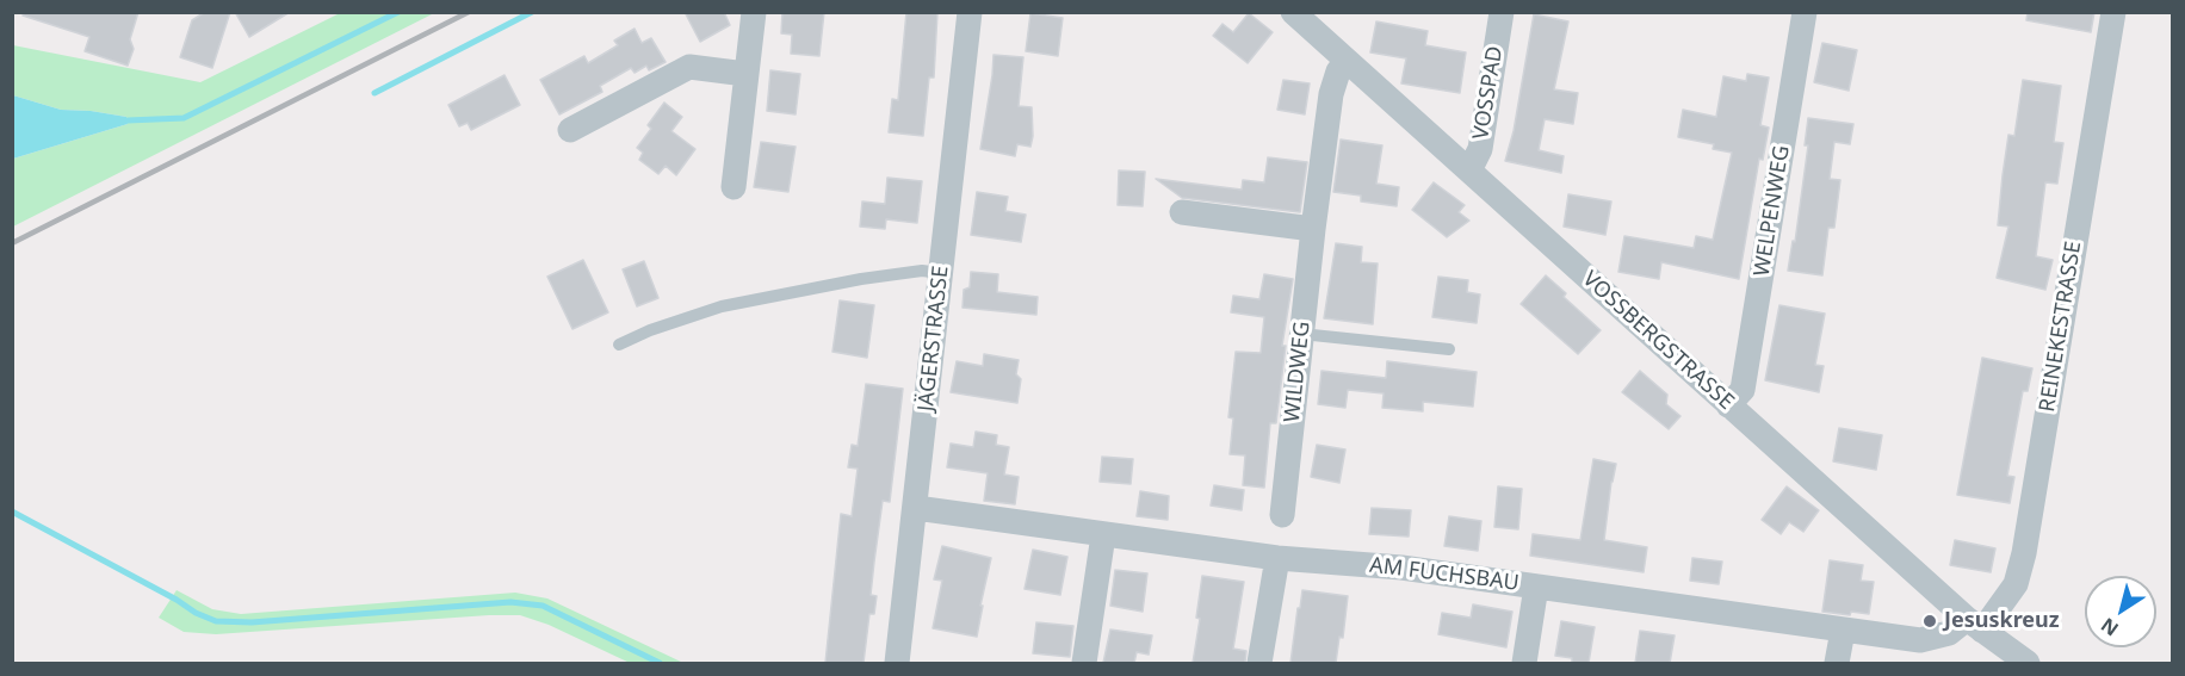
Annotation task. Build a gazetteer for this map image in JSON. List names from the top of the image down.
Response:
{
  "streets": {
    "street": [
      "VOSSPAD",
      "WELPENWEG",
      "REINEKESTRASSE",
      "JÄGERSTRASSE",
      "VOSSBERGSTRASSE",
      "WILDWEG",
      "AM FUCHSBAU"
    ]
  },
  "crossings": [
    ["VOSSPAD", "VOSSBERGSTRASSE"],
    ["WELPENWEG", "VOSSBERGSTRASSE"],
    ["REINEKESTRASSE", "VOSSBERGSTRASSE"],
    ["REINEKESTRASSE", "AM FUCHSBAU"],
    ["JÄGERSTRASSE", "AM FUCHSBAU"],
    ["VOSSBERGSTRASSE", "WILDWEG"],
    ["VOSSBERGSTRASSE", "AM FUCHSBAU"]
  ],
  "places": ["Jesuskreuz"],
  "north": "bottom left"
}
